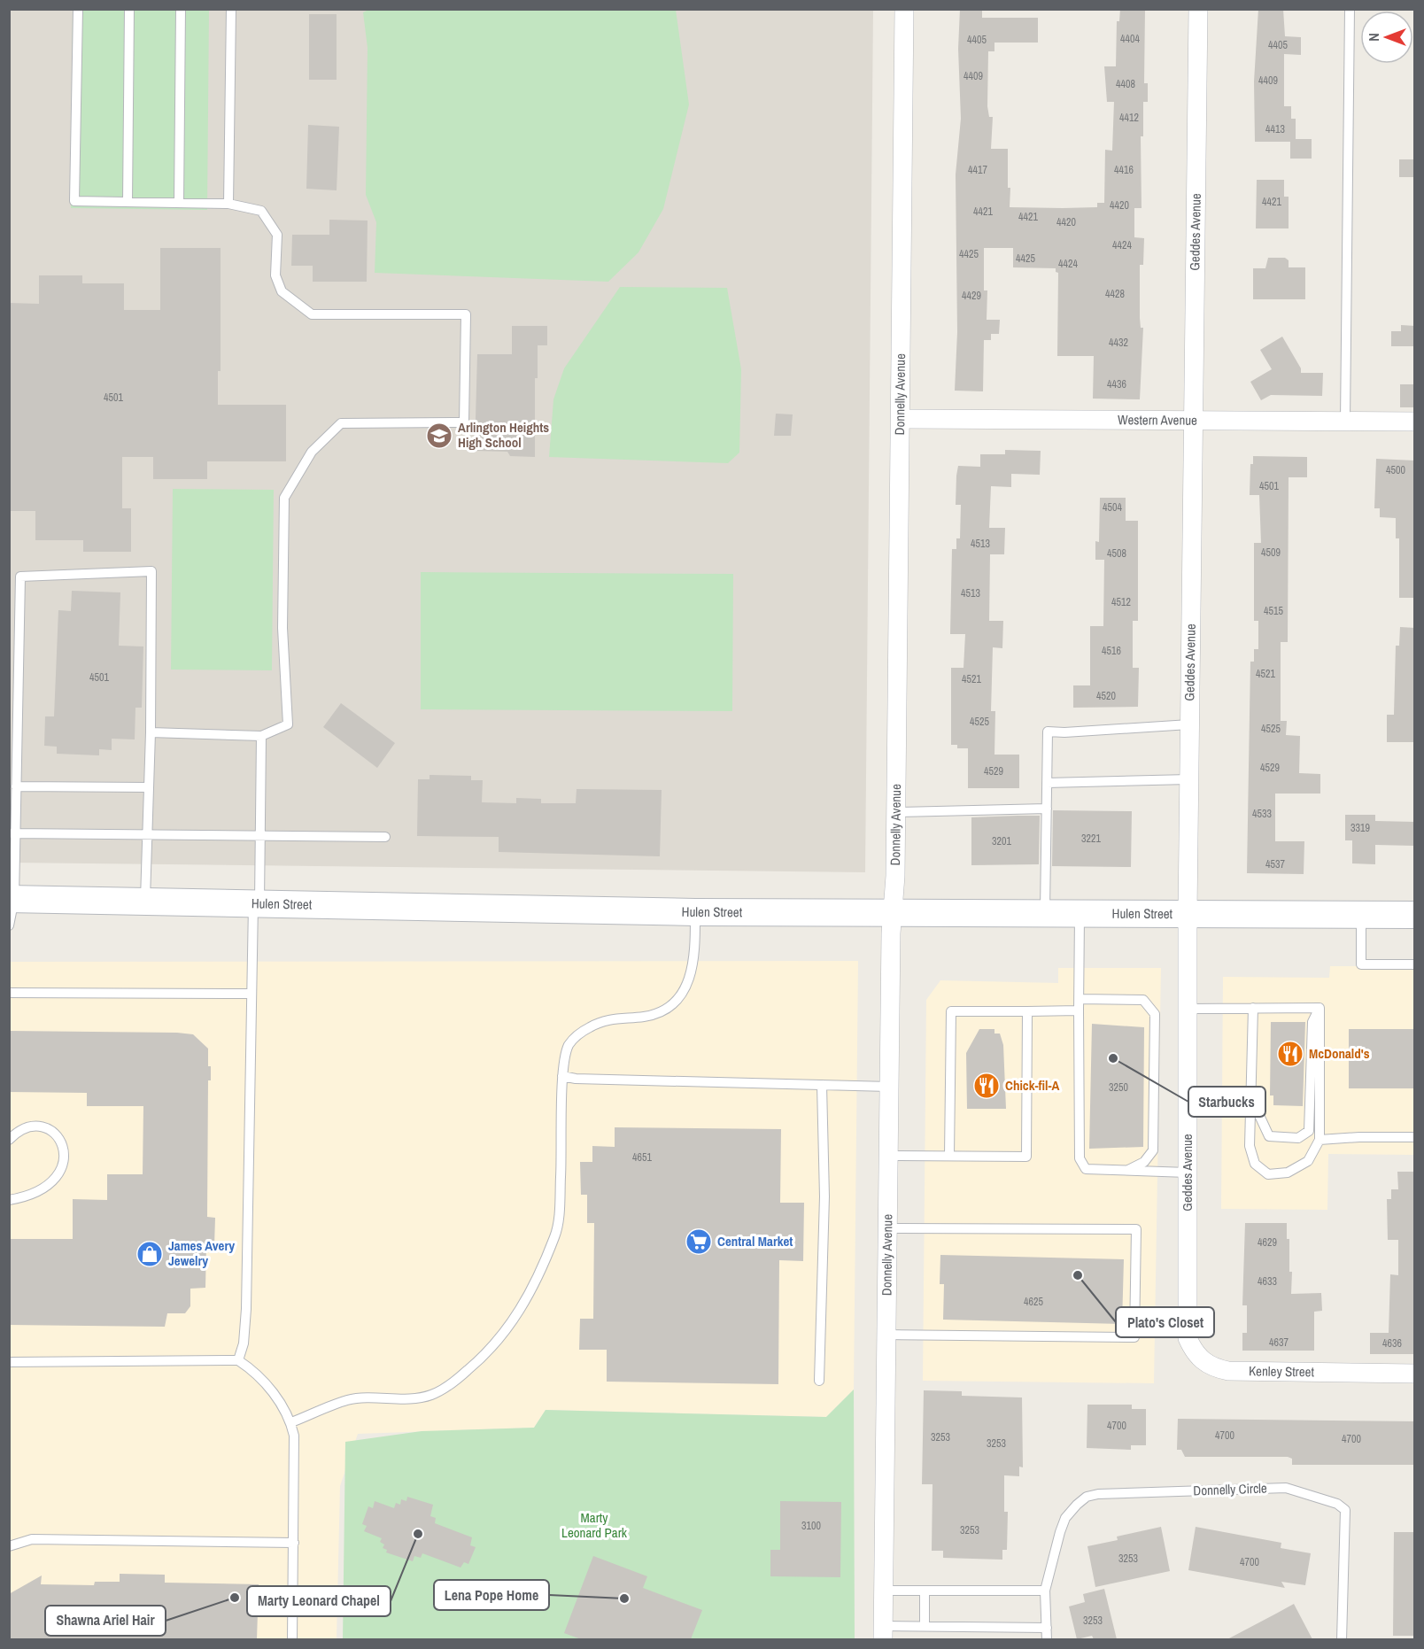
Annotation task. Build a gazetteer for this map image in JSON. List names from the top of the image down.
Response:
{
  "streets": {
    "main road": ["Hulen Street"],
    "street": [
      "Geddes Avenue",
      "Donnelly Avenue",
      "Western Avenue",
      "Kenley Street"
    ],
    "lane": ["Donnelly Circle"]
  },
  "crossings": [
    ["Geddes Avenue", "Western Avenue"],
    ["Geddes Avenue", "Hulen Street"],
    ["Geddes Avenue", "Kenley Street"],
    ["Donnelly Avenue", "Western Avenue"],
    ["Donnelly Avenue", "Hulen Street"]
  ],
  "parks": ["Marty Leonard Park"],
  "places": {
    "school or university": ["Arlington Heights High School"],
    "restaurant": ["McDonald's", "Chick-fil-A"],
    "other": [
      "Starbucks",
      "Plato's Closet",
      "Marty Leonard Chapel",
      "Shawna Ariel Hair",
      "Lena Pope Home"
    ],
    "supermarket": ["Central Market"],
    "shop": ["James Avery Jewelry"]
  },
  "house_numbers": [
    "4404",
    "4405",
    "4405",
    "4409",
    "4409",
    "4408",
    "4412",
    "4413",
    "4417",
    "4416",
    "4421",
    "4420",
    "4421",
    "4421",
    "4420",
    "4424",
    "4425",
    "4425",
    "4424",
    "4428",
    "4429",
    "4432",
    "4436",
    "4501",
    "4500",
    "4501",
    "4504",
    "4513",
    "4509",
    "4508",
    "4513",
    "4512",
    "4515",
    "4516",
    "4521",
    "4501",
    "4521",
    "4520",
    "4525",
    "4525",
    "4529",
    "4529",
    "4533",
    "3319",
    "3221",
    "3201",
    "4537",
    "3250",
    "4651",
    "4629",
    "4633",
    "4625",
    "4637",
    "4636",
    "4700",
    "4700",
    "3253",
    "4700",
    "3253",
    "3100",
    "3253",
    "3253",
    "4700",
    "3253"
  ],
  "north": "left"
}
